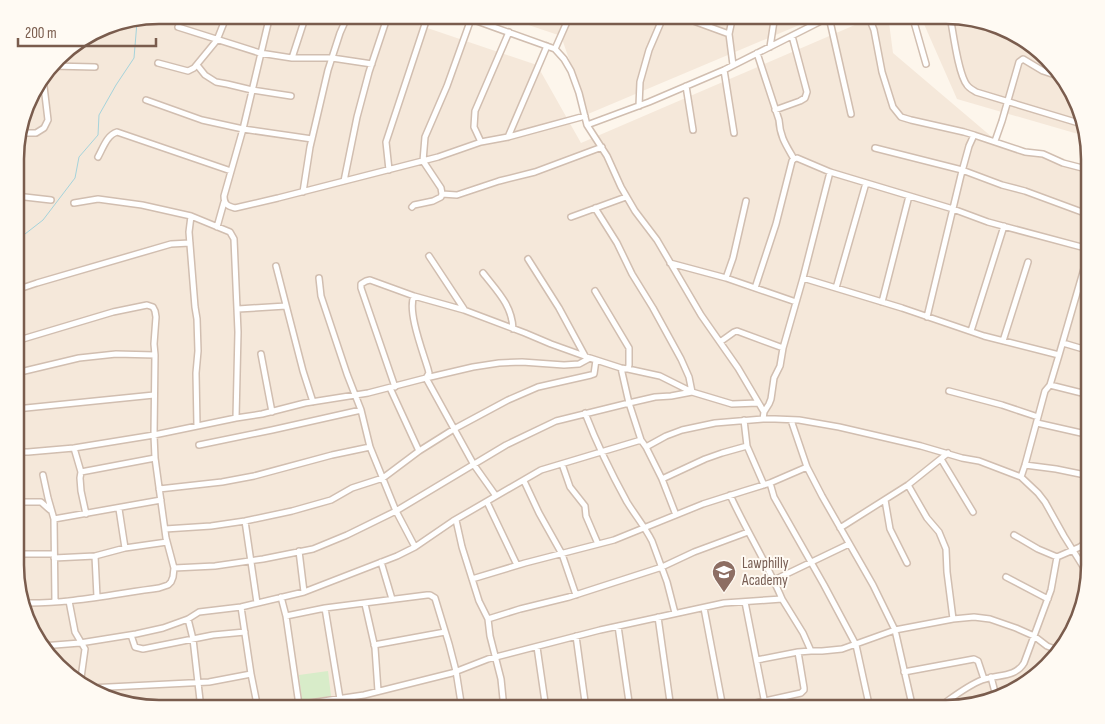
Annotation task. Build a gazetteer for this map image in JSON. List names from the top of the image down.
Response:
{
  "places": {
    "school or university": ["Lawphilly Academy"]
  },
  "scale_bar": "200 m"
}
